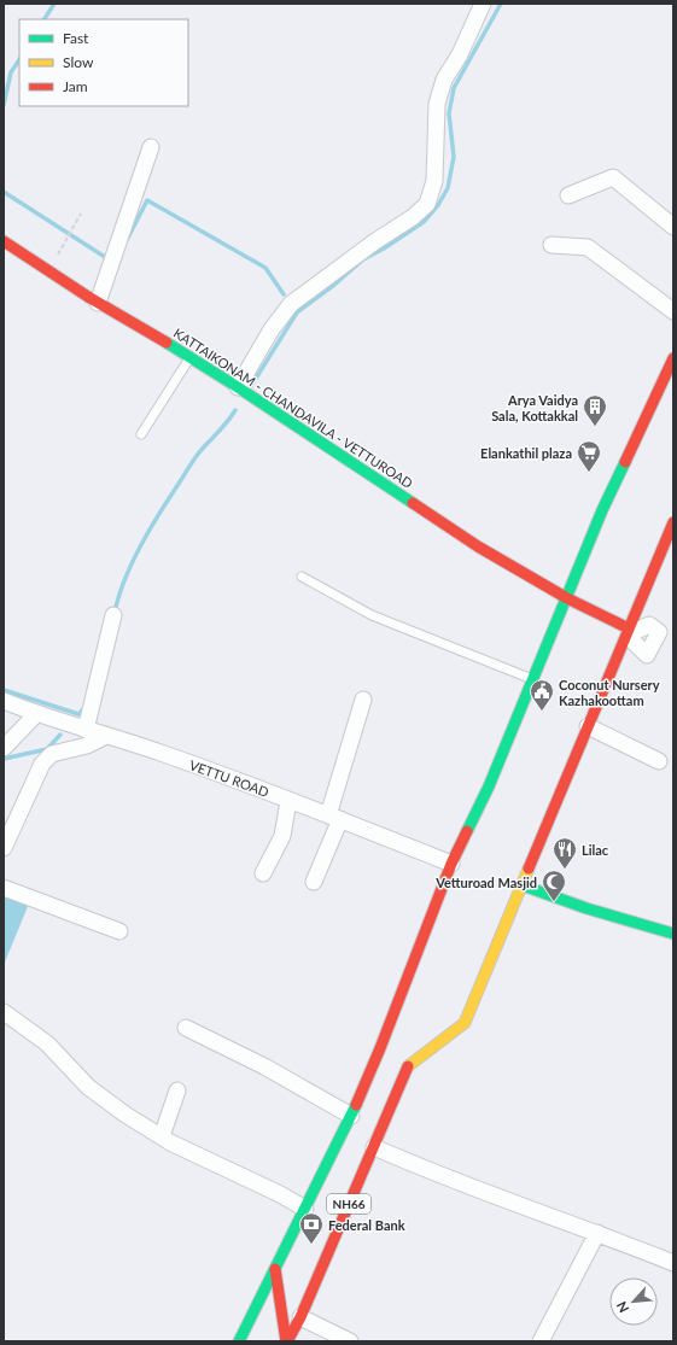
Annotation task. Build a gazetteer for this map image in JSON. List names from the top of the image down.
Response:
{
  "streets": {
    "main road": ["KATTAIKONAM - CHANDAVILA - VETTUROAD", "NH66"],
    "street": ["VETTU ROAD"]
  },
  "places": {
    "building": ["Arya Vaidya Sala, Kottakkal"],
    "supermarket": ["Elankathil plaza"],
    "public building": ["Coconut Nursery Kazhakoottam"],
    "restaurant": ["Lilac"],
    "mosque": ["Vetturoad Masjid"],
    "bank": ["Federal Bank"]
  },
  "legend": ["Fast", "Slow", "Jam"],
  "north": "bottom left"
}
